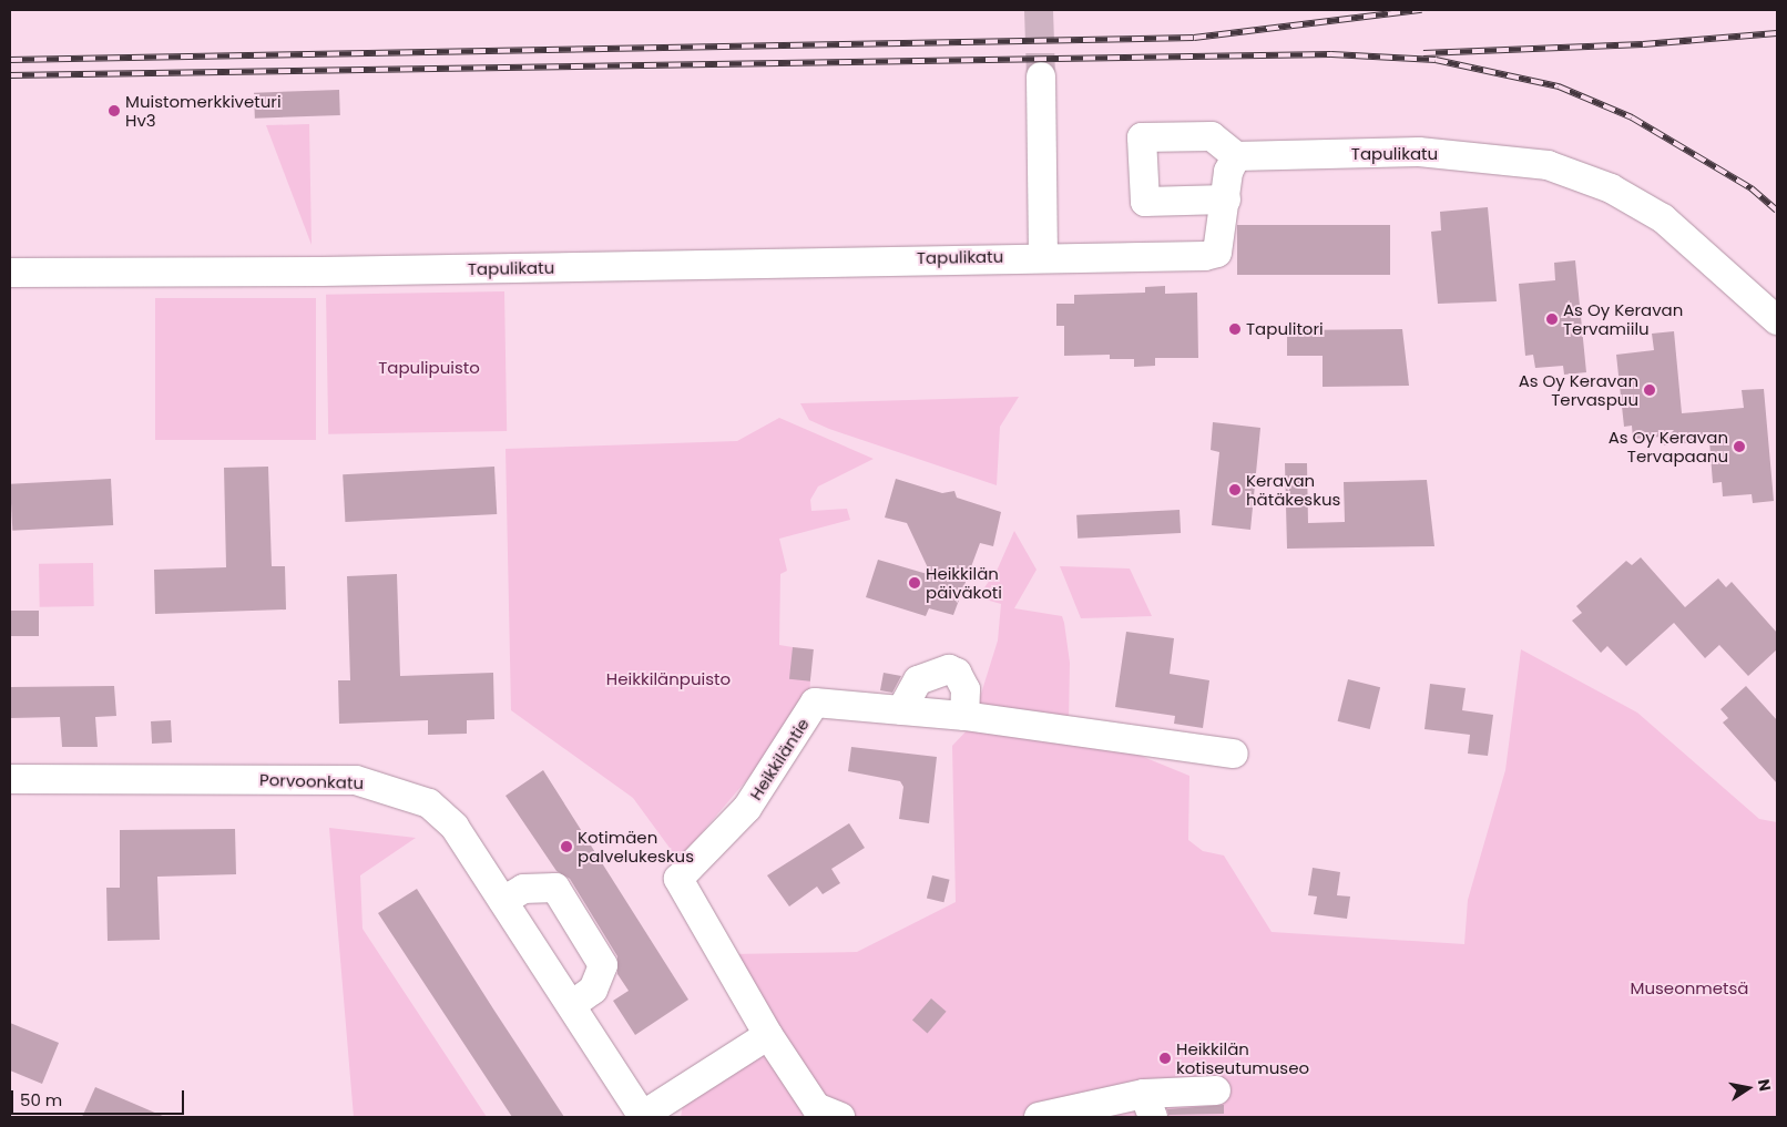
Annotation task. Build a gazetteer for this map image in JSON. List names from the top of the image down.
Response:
{
  "streets": {
    "street": ["Tapulikatu", "Heikkiläntie", "Porvoonkatu"]
  },
  "parks": ["Tapulipuisto", "Heikkilänpuisto", "Museonmetsä"],
  "places": [
    "Muistomerkkiveturi Hv3",
    "As Oy Keravan Tervamiilu",
    "Tapulitori",
    "As Oy Keravan Tervaspuu",
    "As Oy Keravan Tervapaanu",
    "Keravan hätäkeskus",
    "Heikkilän päiväkoti",
    "Kotimäen palvelukeskus",
    "Heikkilän kotiseutumuseo"
  ],
  "scale_bar": "50 m",
  "north": "right"
}
